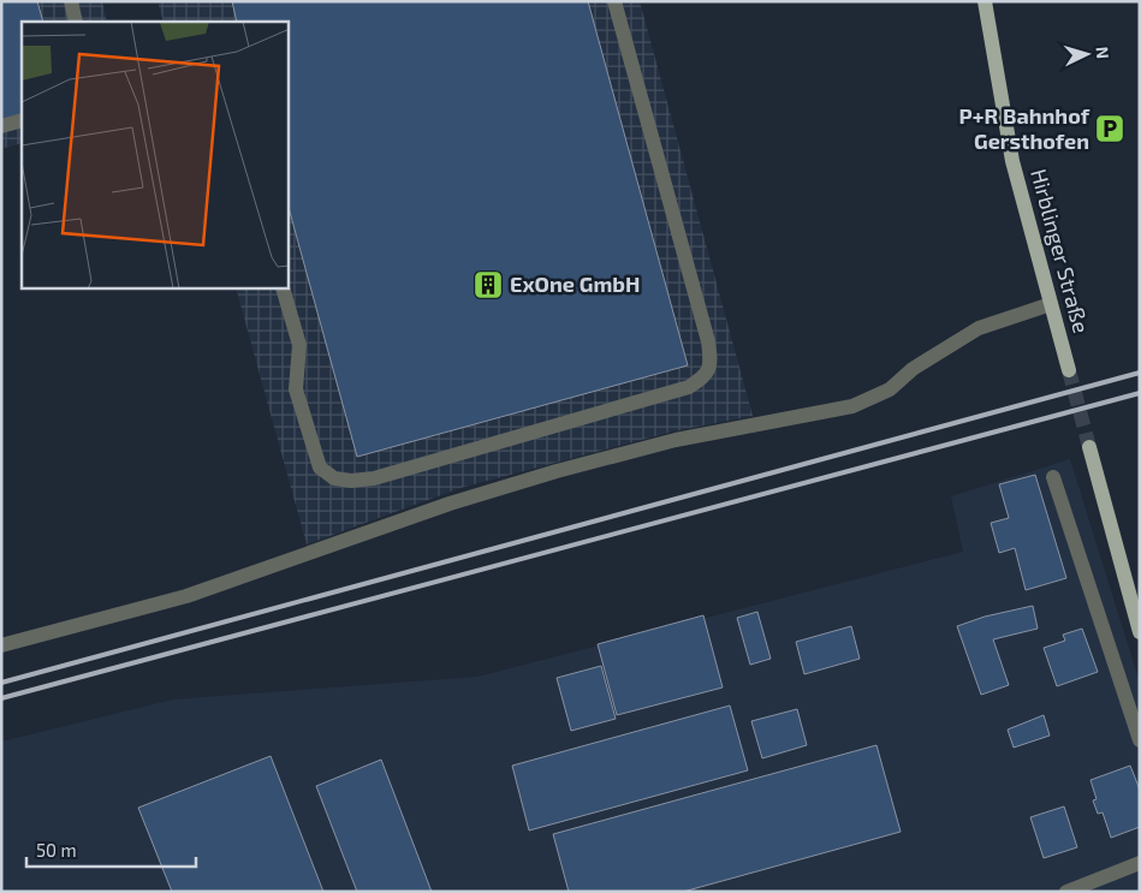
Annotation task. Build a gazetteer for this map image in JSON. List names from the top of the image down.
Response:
{
  "streets": {
    "main road": ["Hirblinger Straße"]
  },
  "places": {
    "parking": ["P+R Bahnhof Gersthofen"],
    "building": ["ExOne GmbH"]
  },
  "scale_bar": "50 m",
  "north": "right"
}
